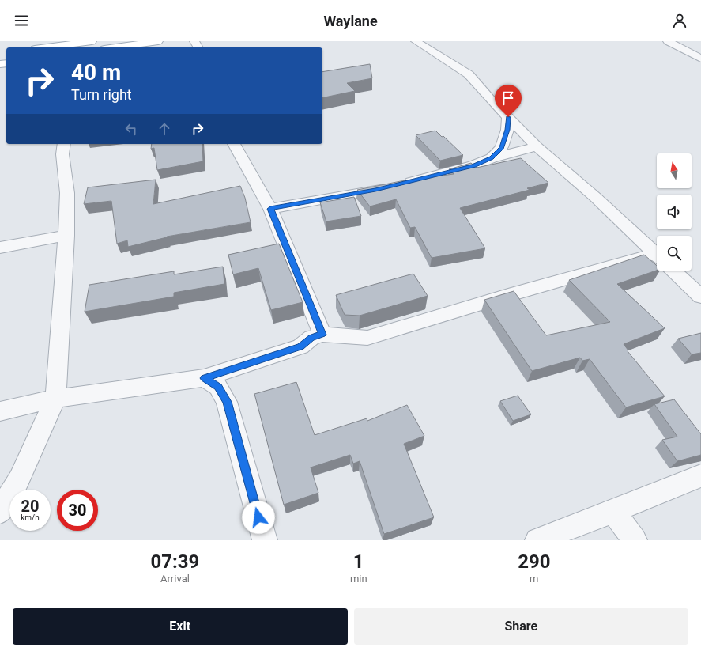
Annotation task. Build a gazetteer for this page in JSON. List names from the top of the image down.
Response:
{
  "north": "top",
  "page": {
    "header": "Waylane",
    "turn": ["40 m", "Turn right"],
    "speed": "20 km/h",
    "limit": "30",
    "eta": [
      "07:39",
      "Arrival",
      "1",
      "min",
      "290",
      "m"
    ],
    "buttons": ["Exit", "Share"]
  }
}
